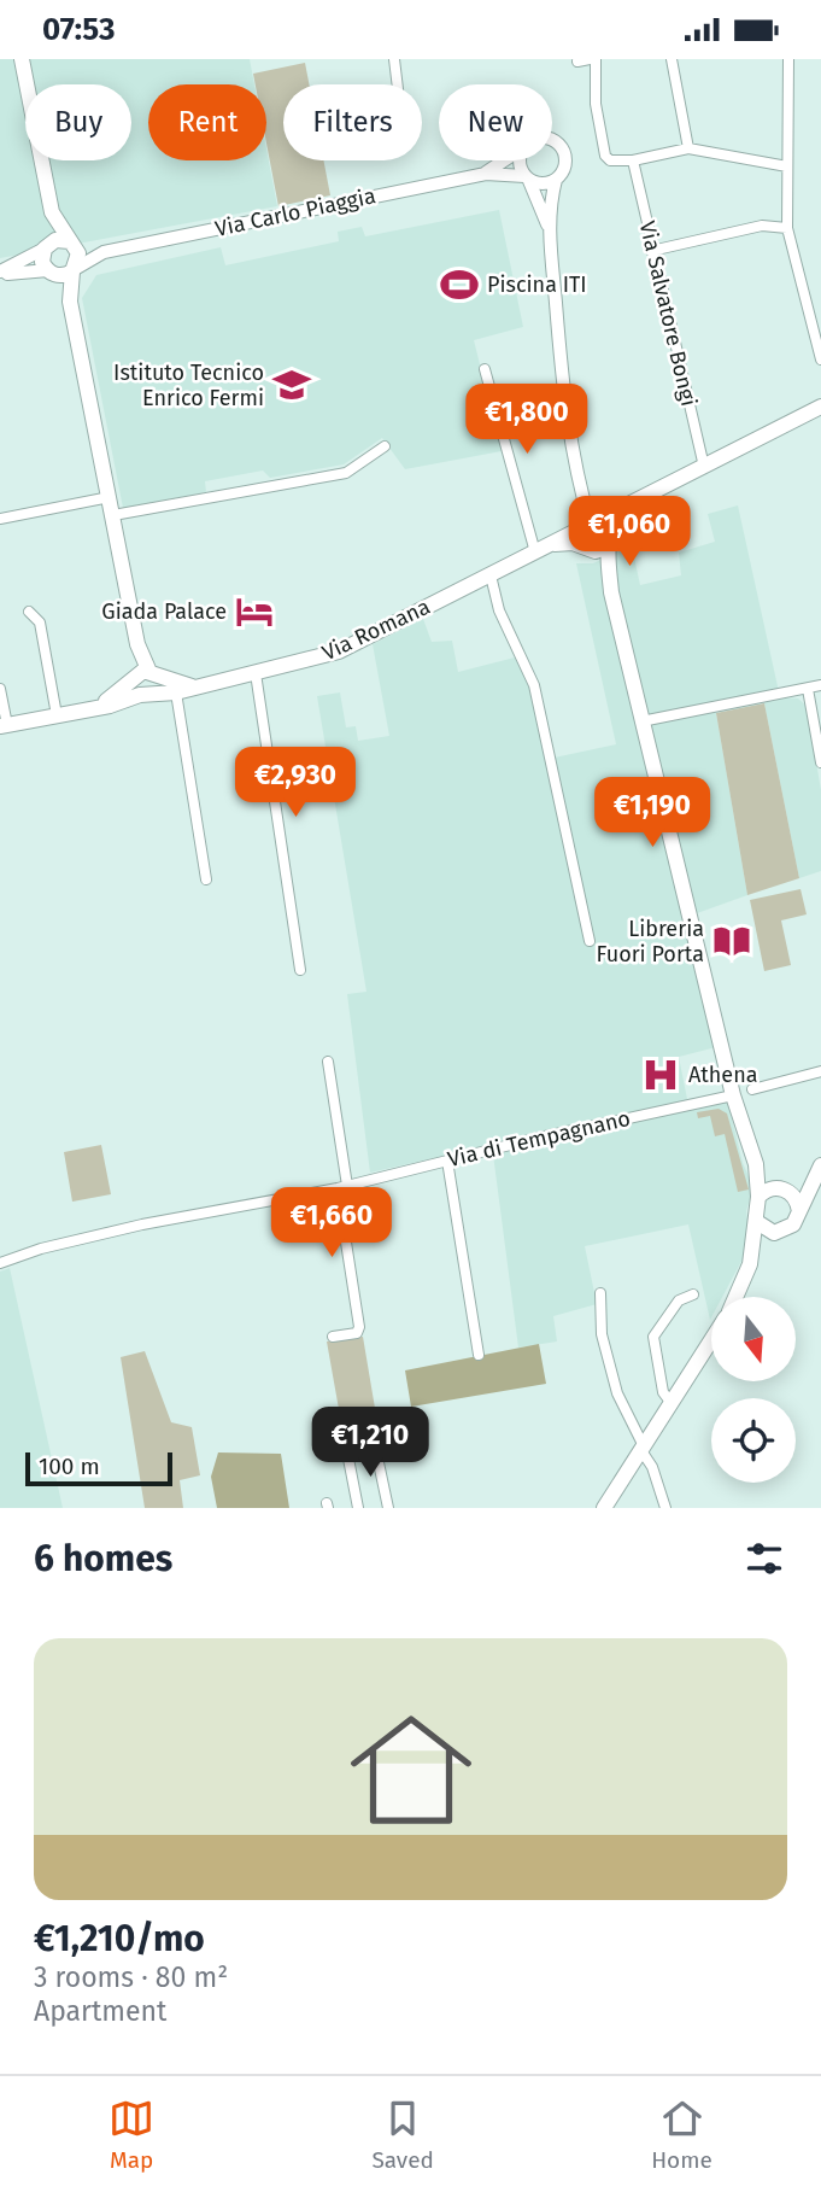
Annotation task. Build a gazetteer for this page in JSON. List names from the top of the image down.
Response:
{
  "streets": {
    "main road": ["Via Romana"],
    "street": ["Via Carlo Piaggia", "Via Salvatore Bongi", "Via di Tempagnano"]
  },
  "crossings": [
    ["Via Salvatore Bongi", "Via Romana"]
  ],
  "places": {
    "sports": ["Piscina ITI"],
    "school or university": ["Istituto Tecnico Enrico Fermi"],
    "hotel": ["Giada Palace"],
    "library": ["Libreria Fuori Porta"],
    "hospital": ["Athena"]
  },
  "scale_bar": "100 m",
  "north": "bottom",
  "page": {
    "status": "07:53",
    "chip": [
      "Buy",
      "Rent",
      "Filters",
      "New"
    ],
    "price": [
      "€1,800",
      "€1,060",
      "€2,930",
      "€1,190",
      "€1,660",
      "€1,210"
    ],
    "scale": "100 m",
    "heading": "6 homes",
    "list": [
      {
        "name": "€1,210/mo",
        "note": "3 rooms · 80 m² · Apartment"
      }
    ],
    "tabs": ["Map", "Saved", "Home"]
  }
}
